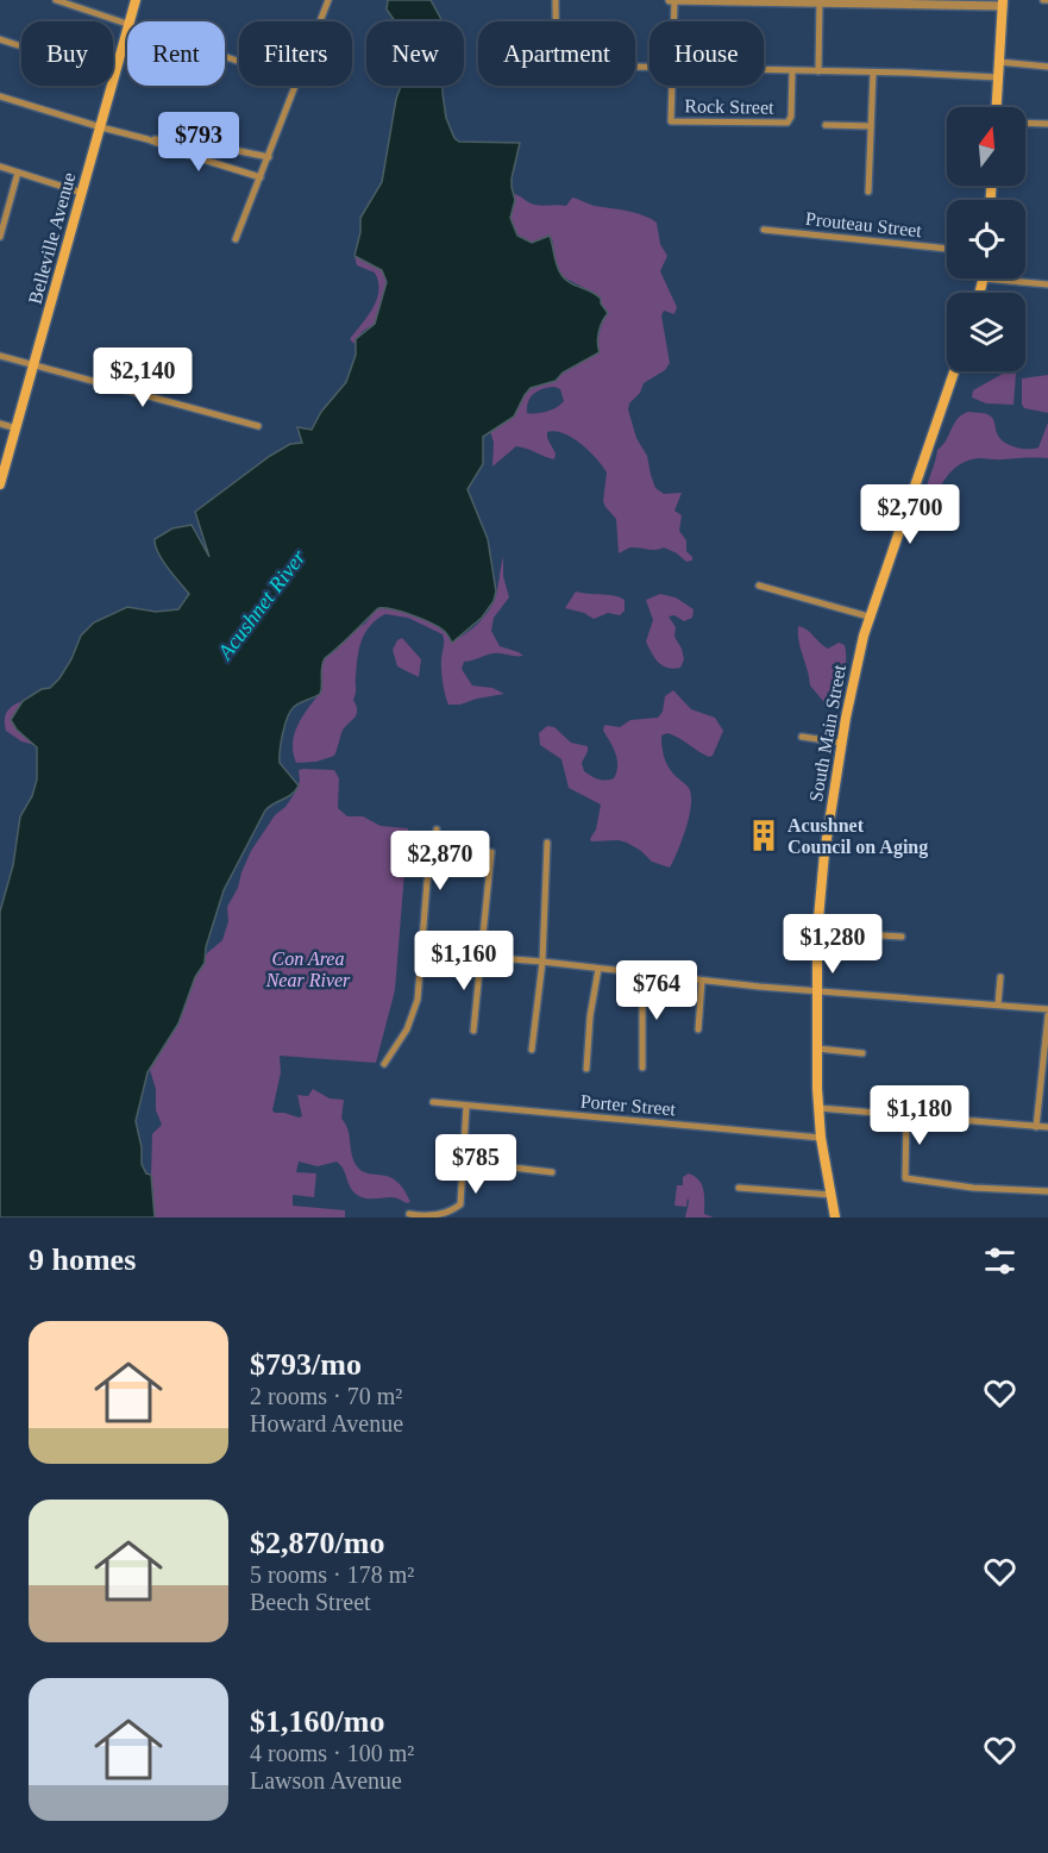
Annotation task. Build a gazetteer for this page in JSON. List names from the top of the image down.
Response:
{
  "streets": {
    "main road": ["Belleville Avenue", "South Main Street"],
    "street": ["Rock Street", "Prouteau Street", "Porter Street"]
  },
  "crossings": [
    ["South Main Street", "Porter Street"]
  ],
  "water": ["Acushnet River"],
  "parks": ["Con Area Near River"],
  "places": {
    "building": ["Acushnet Council on Aging"]
  },
  "north": "top",
  "page": {
    "chip": [
      "Buy",
      "Rent",
      "Filters",
      "New",
      "Apartment",
      "House"
    ],
    "price": [
      "$793",
      "$2,140",
      "$2,700",
      "$2,870",
      "$1,280",
      "$1,160",
      "$764",
      "$1,180",
      "$785"
    ],
    "heading": "9 homes",
    "list": [
      {
        "name": "$793/mo",
        "note": "2 rooms · 70 m² · Howard Avenue"
      },
      {
        "name": "$2,870/mo",
        "note": "5 rooms · 178 m² · Beech Street"
      },
      {
        "name": "$1,160/mo",
        "note": "4 rooms · 100 m² · Lawson Avenue"
      }
    ]
  }
}
